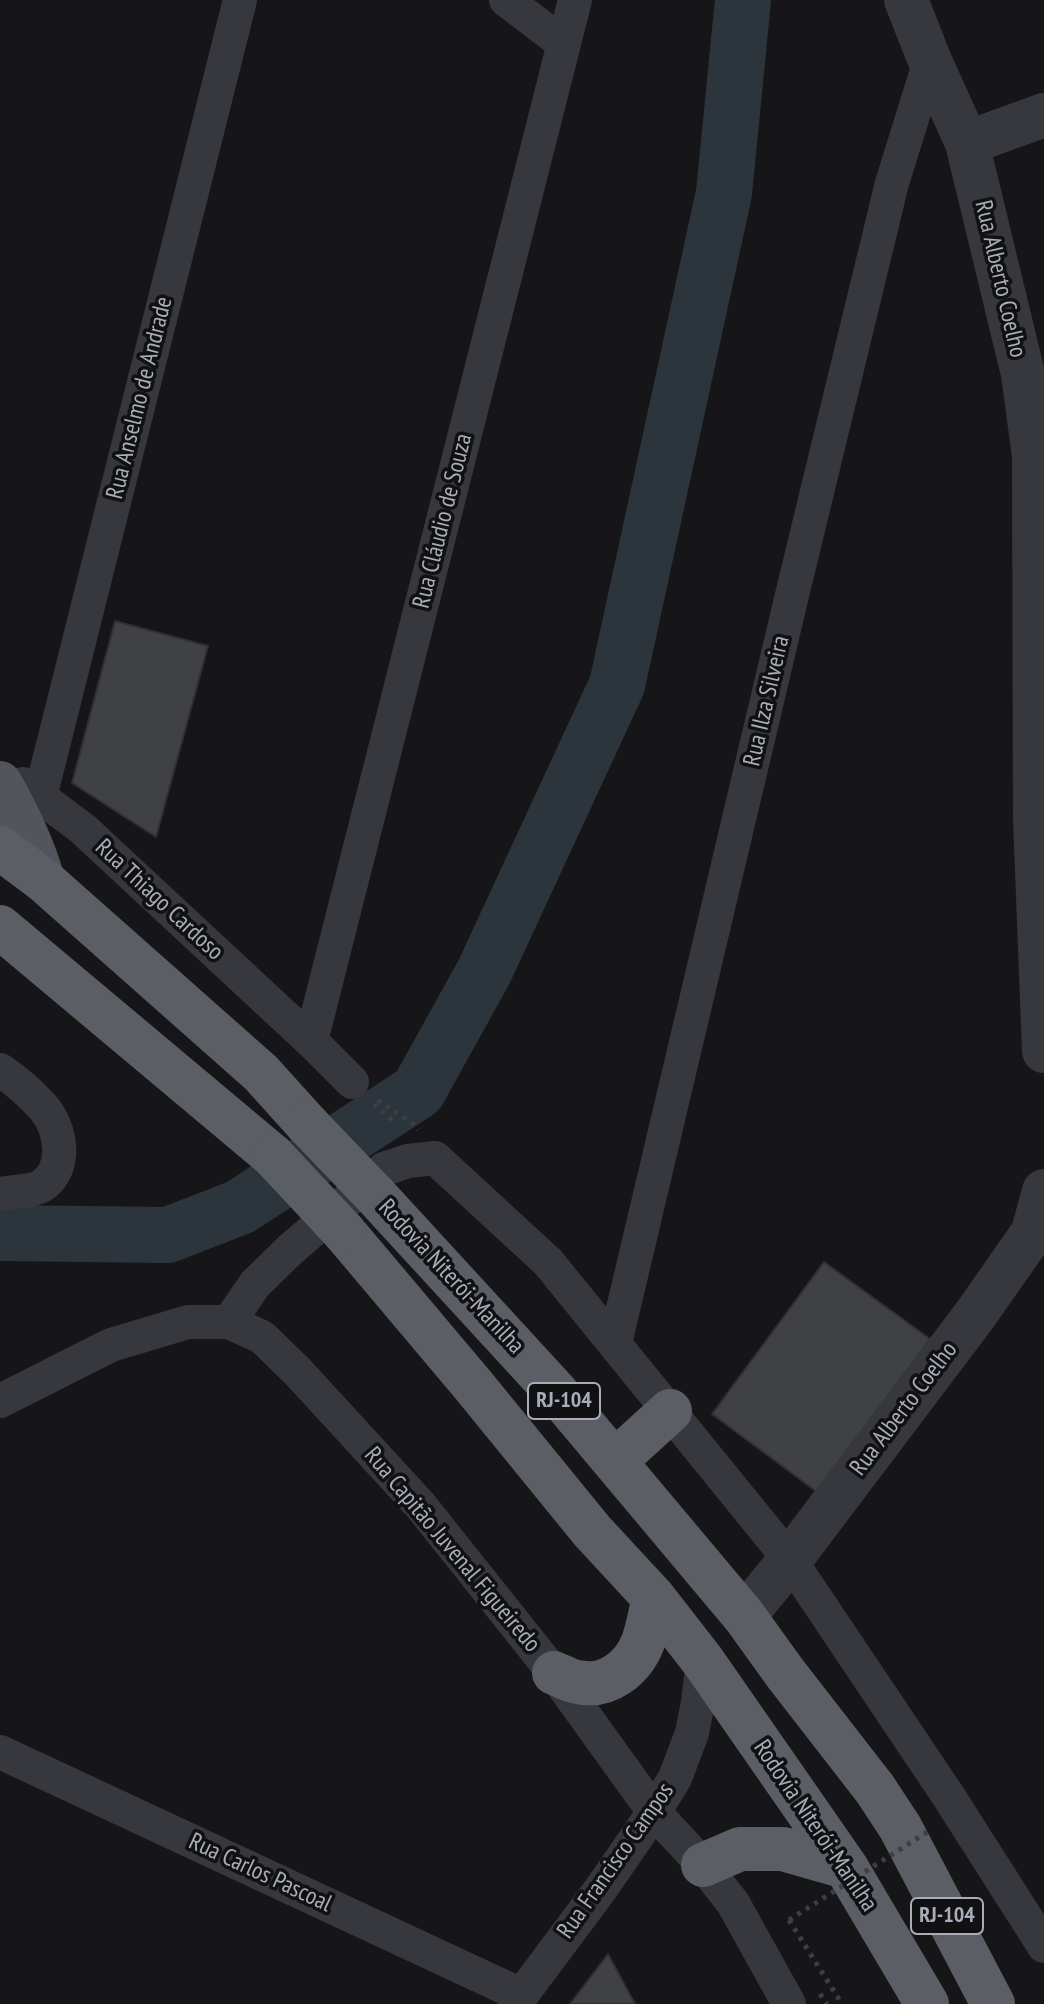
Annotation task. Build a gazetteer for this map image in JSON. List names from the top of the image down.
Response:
{
  "streets": {
    "highway": ["Rodovia Niterói-Manilha", "RJ-104"],
    "main road": ["Rua Thiago Cardoso"],
    "street": [
      "Rua Alberto Coelho",
      "Rua Anselmo de Andrade",
      "Rua Cláudio de Souza",
      "Rua Ilza Silveira",
      "Rua Capitão Juvenal Figueiredo",
      "Rua Francisco Campos",
      "Rua Carlos Pascoal"
    ]
  },
  "crossings": [
    ["Rua Alberto Coelho", "Rua Ilza Silveira"],
    ["Rua Alberto Coelho", "Rodovia Niterói-Manilha"],
    ["Rua Anselmo de Andrade", "Rua Thiago Cardoso"],
    ["Rua Cláudio de Souza", "Rua Thiago Cardoso"],
    ["Rua Thiago Cardoso", "Rodovia Niterói-Manilha"],
    ["Rodovia Niterói-Manilha", "Rua Francisco Campos"],
    ["Rua Capitão Juvenal Figueiredo", "Rua Francisco Campos"],
    ["Rua Francisco Campos", "Rua Carlos Pascoal"]
  ]
}
